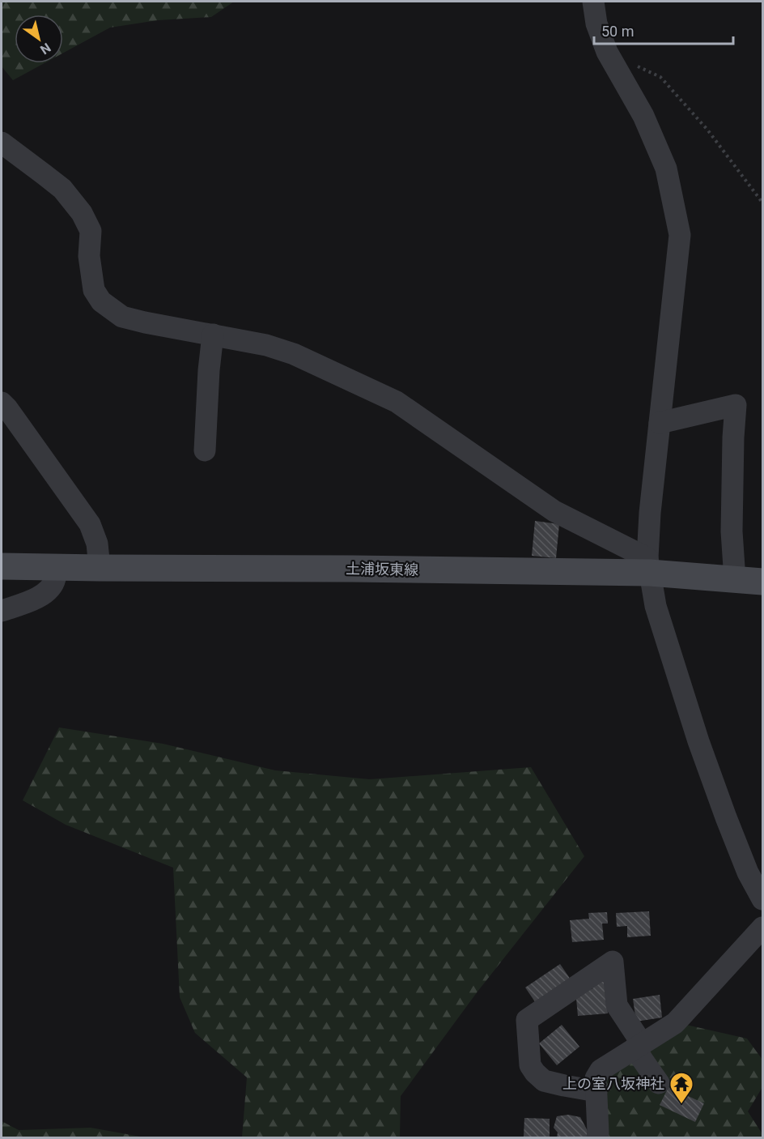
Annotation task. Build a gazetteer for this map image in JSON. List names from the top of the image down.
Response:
{
  "streets": {
    "main road": ["土浦坂東線"]
  },
  "places": {
    "temple": ["上の室八坂神社"]
  },
  "scale_bar": "50 m",
  "north": "bottom right"
}
